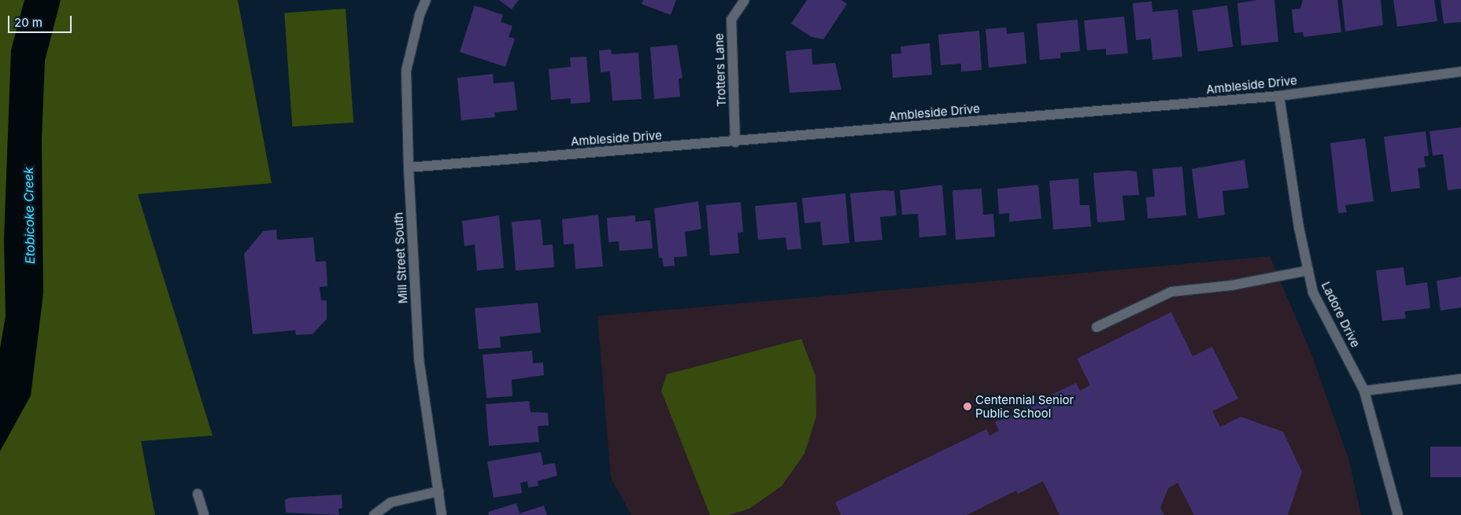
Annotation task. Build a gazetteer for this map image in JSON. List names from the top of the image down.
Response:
{
  "streets": {
    "street": [
      "Trotters Lane",
      "Ambleside Drive",
      "Mill Street South",
      "Ladore Drive"
    ]
  },
  "crossings": [
    ["Trotters Lane", "Ambleside Drive"],
    ["Ambleside Drive", "Mill Street South"],
    ["Ambleside Drive", "Ladore Drive"]
  ],
  "water": ["Etobicoke Creek"],
  "places": ["Centennial Senior Public School"],
  "scale_bar": "20 m"
}
